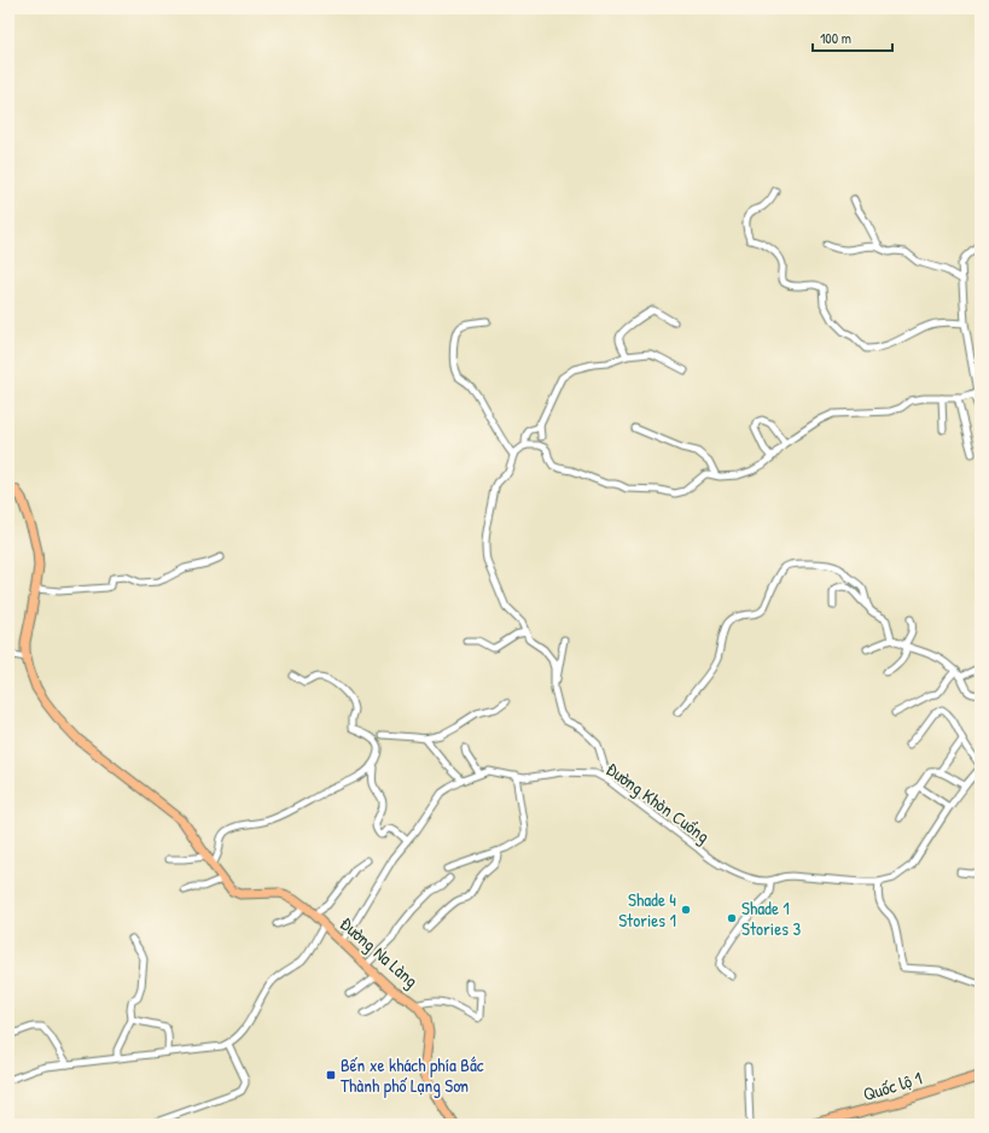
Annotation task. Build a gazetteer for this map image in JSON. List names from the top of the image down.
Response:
{
  "streets": {
    "highway": ["Quốc lộ 1"],
    "main road": ["Đường Na Làng"],
    "street": ["Đường Khòn Cuổng"]
  },
  "crossings": [
    ["Đường Khòn Cuổng", "Đường Na Làng"]
  ],
  "places": {
    "other": ["Shade 4 Stories 1", "Shade 1 Stories 3"],
    "transit": ["Bến xe khách phía Bắc Thành phố Lạng Sơn"]
  },
  "scale_bar": "100 m"
}
